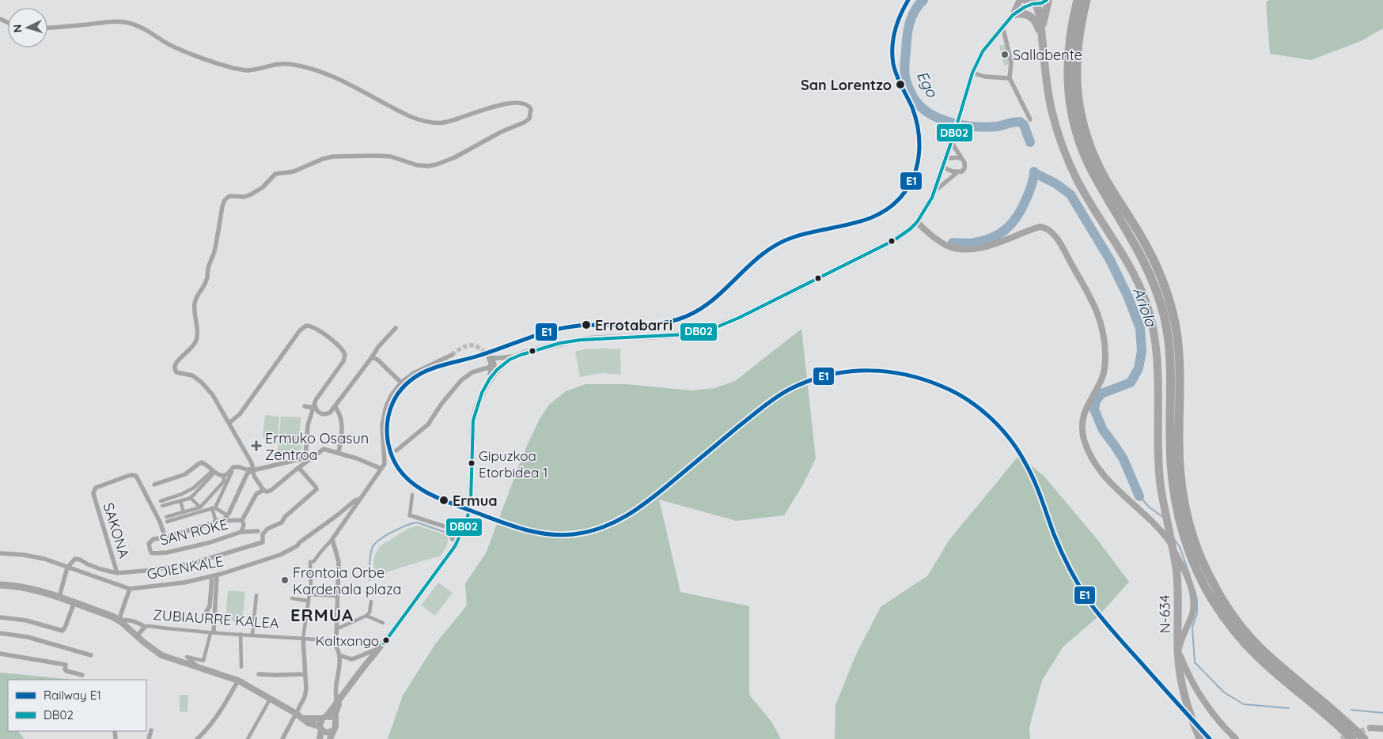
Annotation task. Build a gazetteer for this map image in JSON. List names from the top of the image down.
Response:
{
  "streets": {
    "highway": ["N-634"],
    "street": [
      "SAKONA",
      "SAN ROKE",
      "GOIENKALE",
      "ZUBIAURRE KALEA"
    ]
  },
  "crossings": [
    ["SAKONA", "SAN ROKE"]
  ],
  "districts": ["ERMUA"],
  "water": ["Ego", "Ariola"],
  "places": {
    "other": [
      "Sallabente",
      "San Lorentzo",
      "Errotabarri",
      "Gipuzkoa Etorbidea 1",
      "Ermua",
      "Frontoia Orbe Kardenala plaza",
      "Kaltxango"
    ],
    "health": ["Ermuko Osasun Zentroa"]
  },
  "lines": ["rail line E1", "transit line DB02"],
  "legend": ["Railway E1", "DB02"],
  "north": "left"
}
